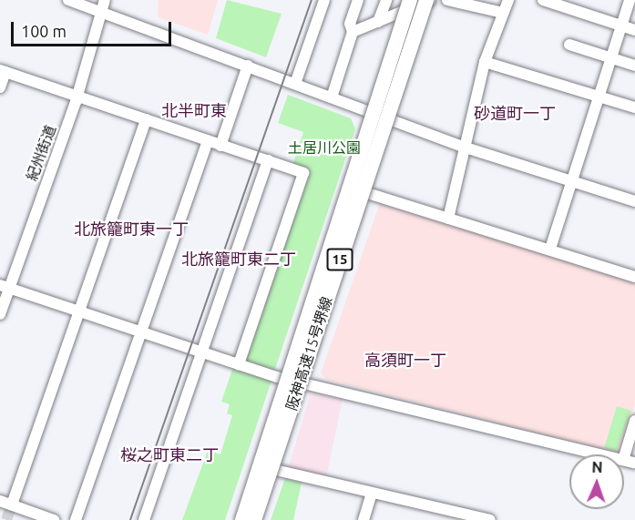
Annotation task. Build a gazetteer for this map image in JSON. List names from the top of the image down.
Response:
{
  "streets": {
    "highway": ["15", "阪神高速15号堺線"],
    "street": ["紀州街道"]
  },
  "districts": [
    "北半町東",
    "砂道町一丁",
    "北旅籠町東一丁",
    "北旅籠町東二丁",
    "高須町一丁",
    "桜之町東二丁"
  ],
  "parks": ["土居川公園"],
  "scale_bar": "100 m",
  "north": "top"
}
